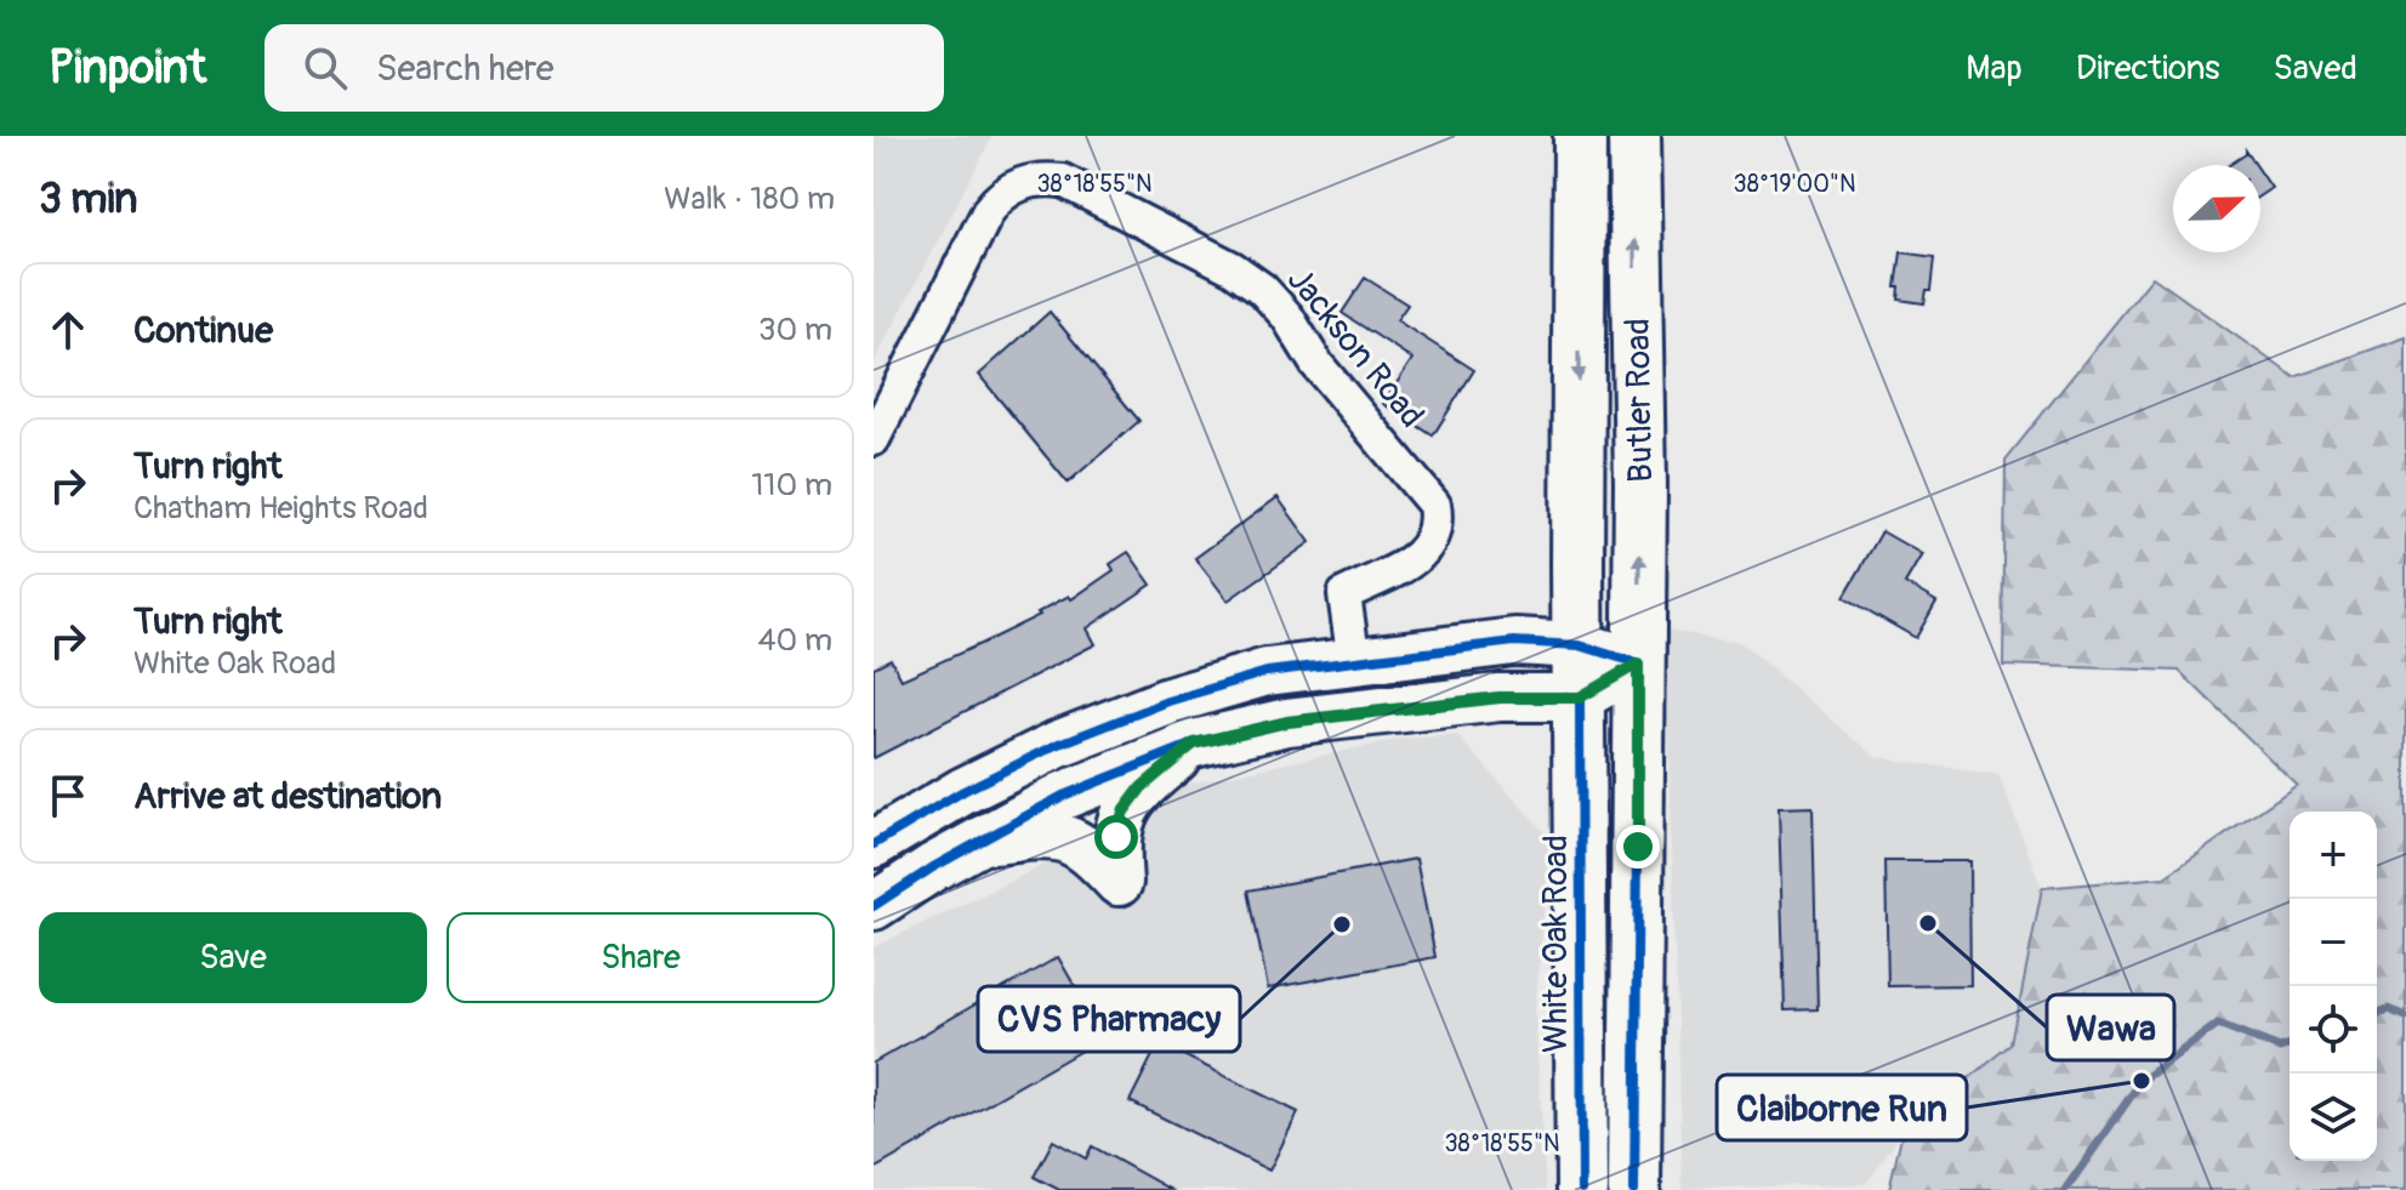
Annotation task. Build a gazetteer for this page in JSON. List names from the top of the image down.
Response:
{
  "streets": {
    "main road": ["Butler Road", "White Oak Road"],
    "street": ["Jackson Road"]
  },
  "crossings": [
    ["Butler Road", "White Oak Road"]
  ],
  "places": ["Wawa", "CVS Pharmacy", "Claiborne Run"],
  "north": "right",
  "page": {
    "header": "Pinpoint",
    "search": "Search here",
    "nav": ["Map", "Directions", "Saved"],
    "heading": ["3 min", "Walk · 180 m"],
    "list": [
      ["Continue", "30 m"],
      ["Turn right", "Chatham Heights Road", "110 m"],
      ["Turn right", "White Oak Road", "40 m"],
      "Arrive at destination"
    ],
    "map_buttons": ["+", "−"],
    "buttons": ["Save", "Share"]
  },
  "coordinates": ["38°18'55\"N", "38°19'00\"N"]
}
